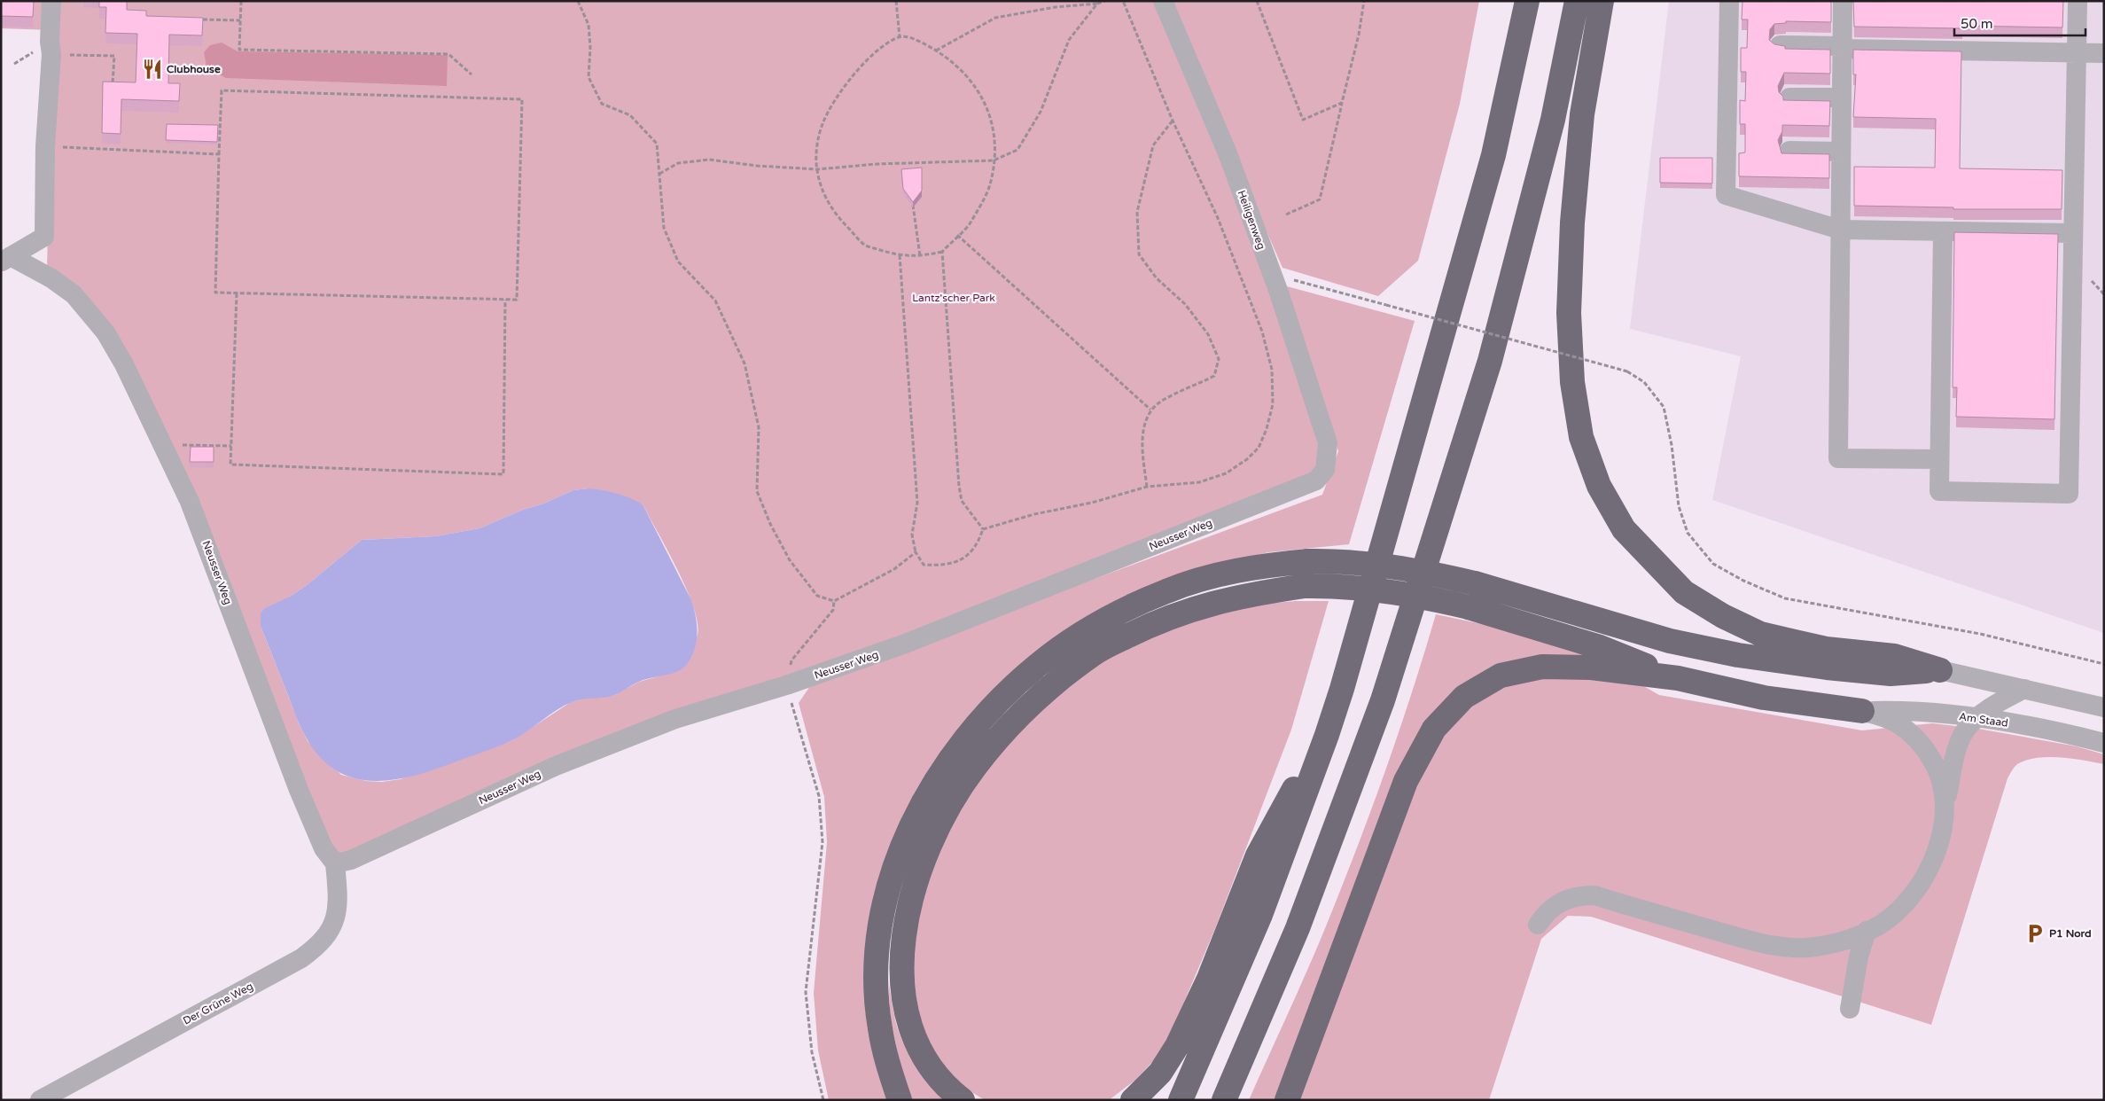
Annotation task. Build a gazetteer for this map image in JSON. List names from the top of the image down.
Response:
{
  "streets": {
    "street": [
      "Heiligenweg",
      "Neusser Weg",
      "Am Staad",
      "Der Grüne Weg"
    ]
  },
  "crossings": [
    ["Heiligenweg", "Neusser Weg"],
    ["Neusser Weg", "Der Grüne Weg"]
  ],
  "parks": ["Lantz'scher Park"],
  "places": {
    "restaurant": ["Clubhouse"],
    "parking": ["P1 Nord"]
  },
  "scale_bar": "50 m"
}
